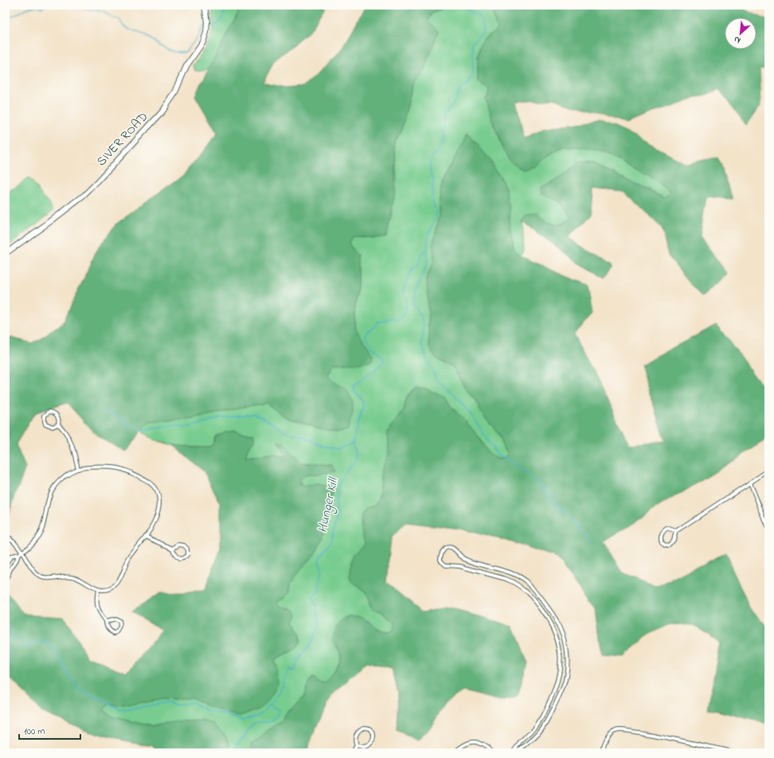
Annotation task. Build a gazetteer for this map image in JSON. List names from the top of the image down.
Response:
{
  "streets": {
    "street": ["SIVER ROAD"]
  },
  "water": ["Hunger Kill"],
  "scale_bar": "100 m",
  "north": "bottom left"
}
